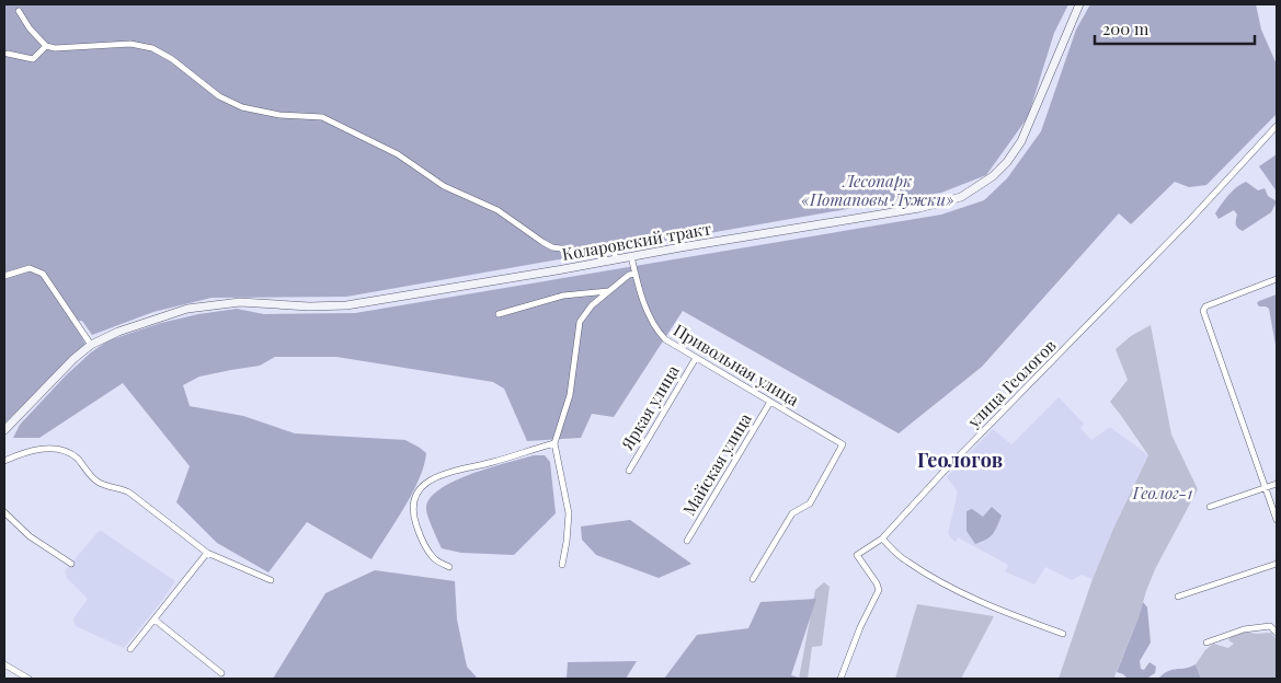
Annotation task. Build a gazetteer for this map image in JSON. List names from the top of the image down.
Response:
{
  "streets": {
    "street": [
      "Коларовский тракт",
      "Привольная улица",
      "улица Геологов",
      "Яркая улица",
      "Майская улица"
    ]
  },
  "crossings": [
    ["Коларовский тракт", "Привольная улица"],
    ["Привольная улица", "Яркая улица"],
    ["Привольная улица", "Майская улица"]
  ],
  "districts": ["Геологов"],
  "parks": ["Лесопарк «Потаповы Лужки»", "Геолог-1"],
  "scale_bar": "200 m"
}
